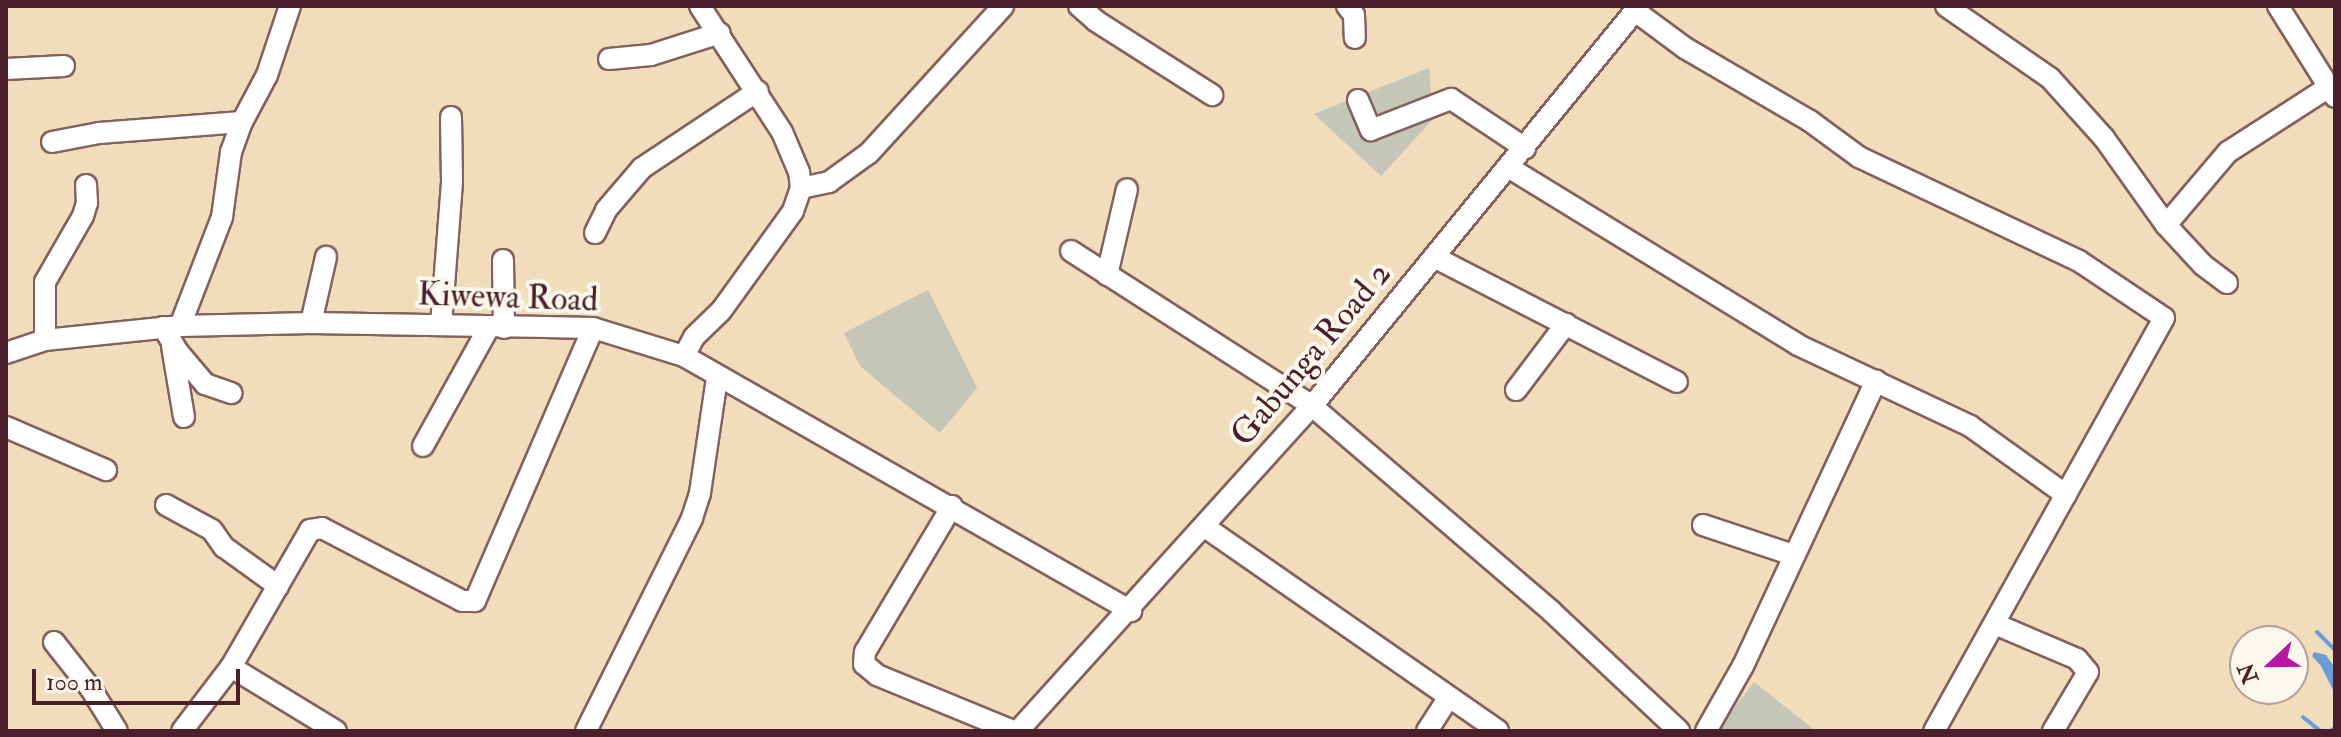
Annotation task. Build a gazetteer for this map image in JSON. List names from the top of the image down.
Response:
{
  "streets": {
    "street": ["Kiwewa Road", "Gabunga Road 2"]
  },
  "crossings": [
    ["Kiwewa Road", "Gabunga Road 2"]
  ],
  "scale_bar": "100 m",
  "north": "left"
}
